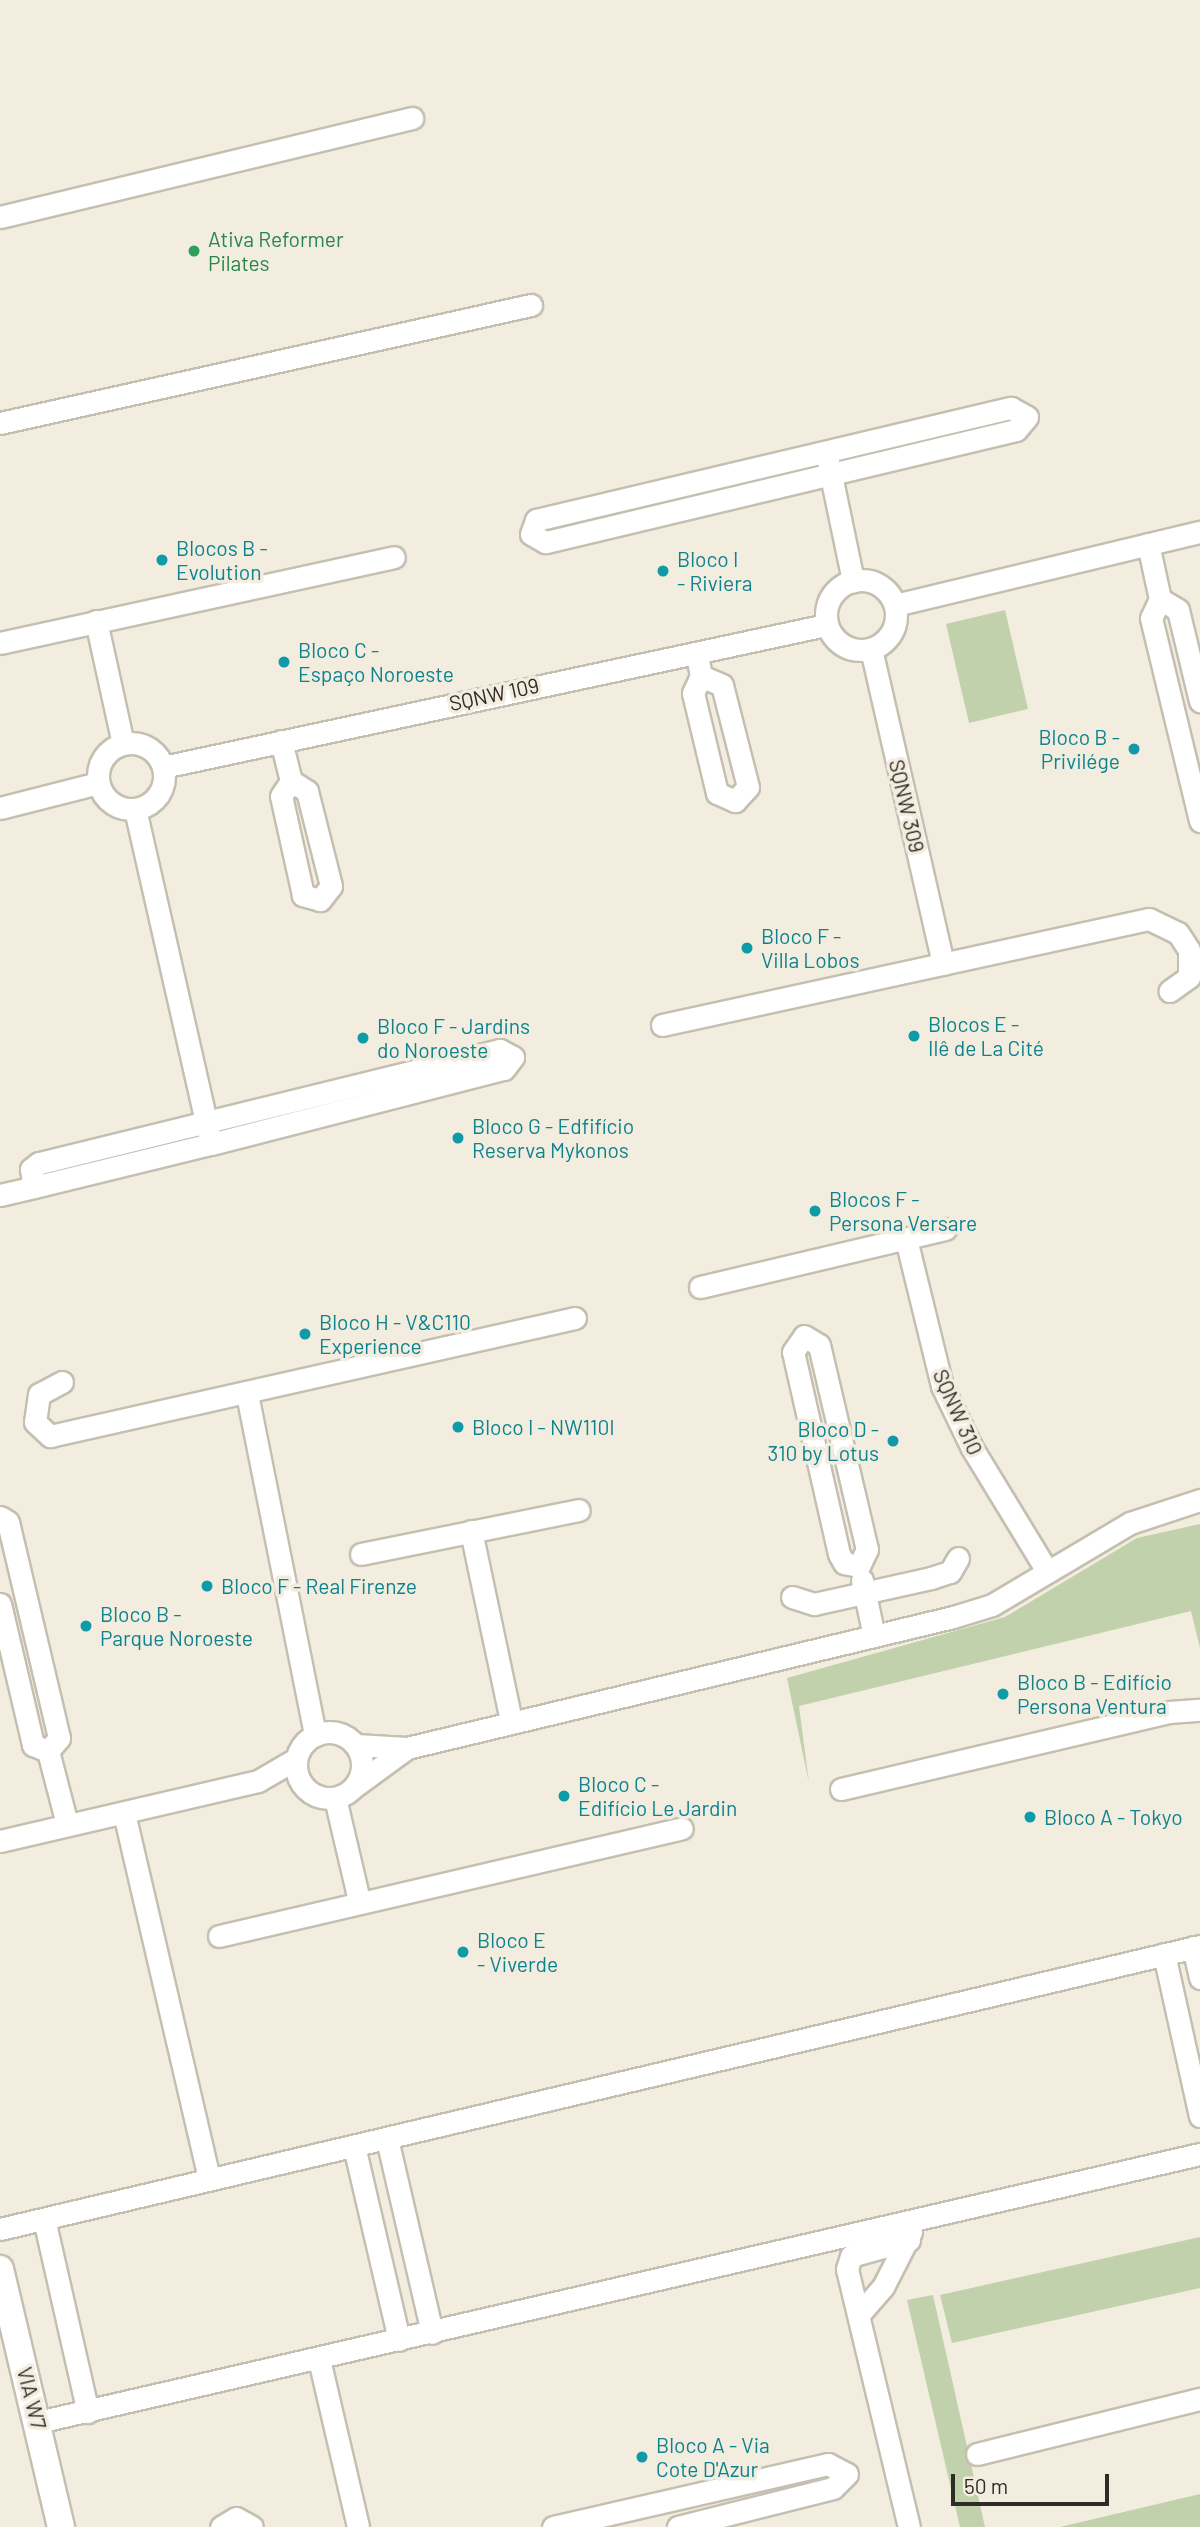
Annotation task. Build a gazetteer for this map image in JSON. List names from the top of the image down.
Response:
{
  "streets": {
    "main road": ["VIA W7"],
    "street": ["SQNW 109", "SQNW 309", "SQNW 310"]
  },
  "crossings": [
    ["SQNW 109", "SQNW 309"]
  ],
  "places": [
    "Ativa Reformer Pilates",
    "Blocos B - Evolution",
    "Bloco I - Riviera",
    "Bloco C - Espaço Noroeste",
    "Bloco B - Privilége",
    "Bloco F - Villa Lobos",
    "Blocos E - Ilê de La Cité",
    "Bloco F - Jardins do Noroeste",
    "Bloco G - Edfifício Reserva Mykonos",
    "Blocos F - Persona Versare",
    "Bloco H - V&C110 Experience",
    "Bloco I - NW110I",
    "Bloco D - 310 by Lotus",
    "Bloco F - Real Firenze",
    "Bloco B - Parque Noroeste",
    "Bloco B - Edifício Persona Ventura",
    "Bloco C - Edifício Le Jardin",
    "Bloco A - Tokyo",
    "Bloco E - Viverde",
    "Bloco A - Via Cote D'Azur"
  ],
  "scale_bar": "50 m"
}
